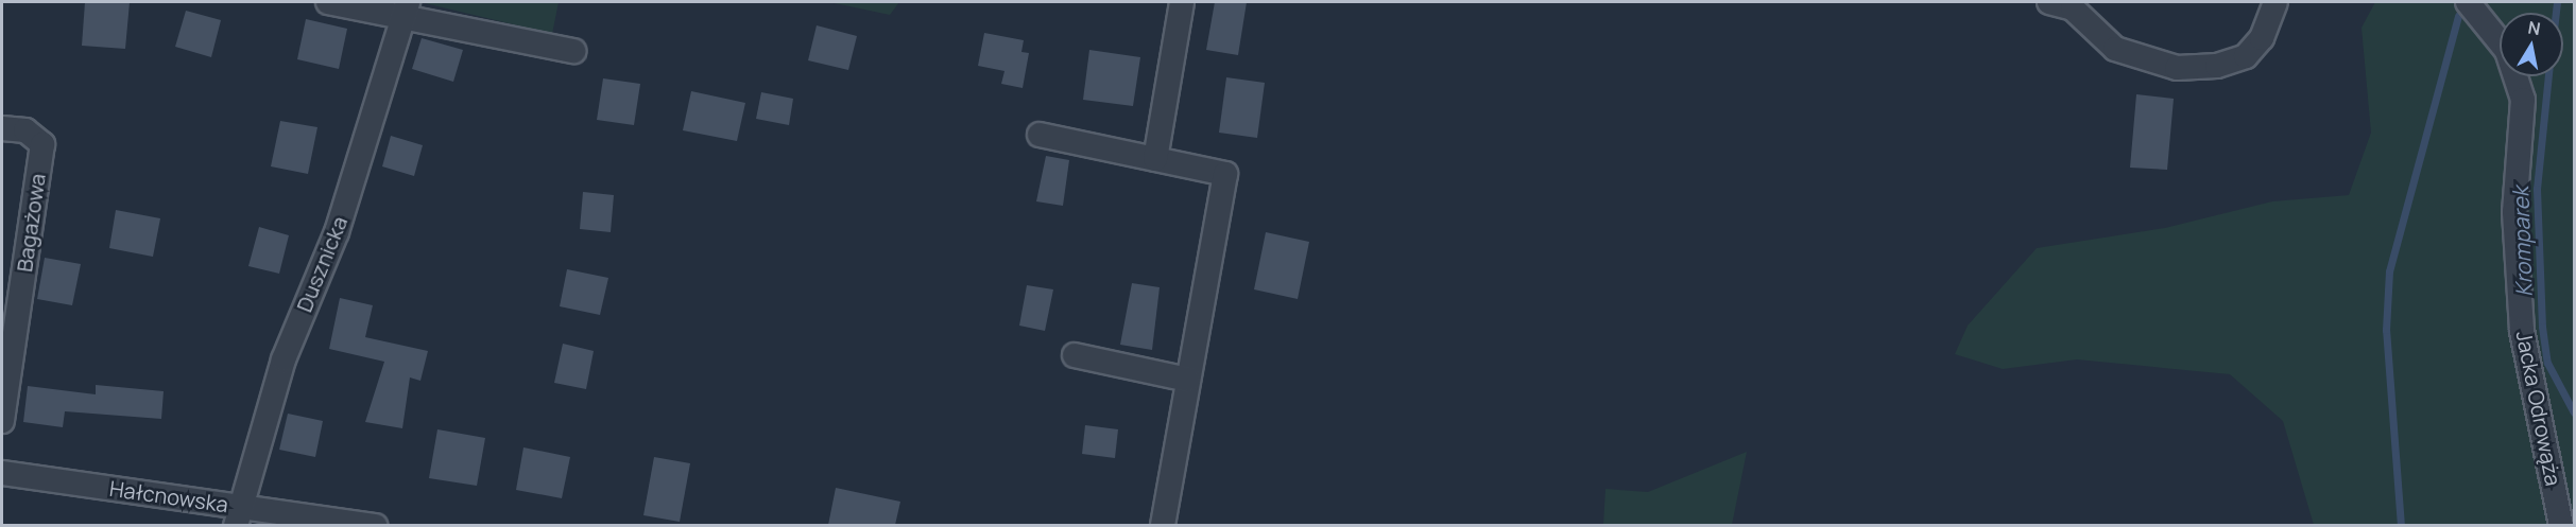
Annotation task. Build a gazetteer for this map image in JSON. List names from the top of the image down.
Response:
{
  "streets": {
    "street": [
      "Bagażowa",
      "Dusznicka",
      "Jacka Odrowąża",
      "Hałcnowska"
    ]
  },
  "crossings": [
    ["Dusznicka", "Hałcnowska"]
  ],
  "water": ["Kromparek"],
  "north": "top"
}
